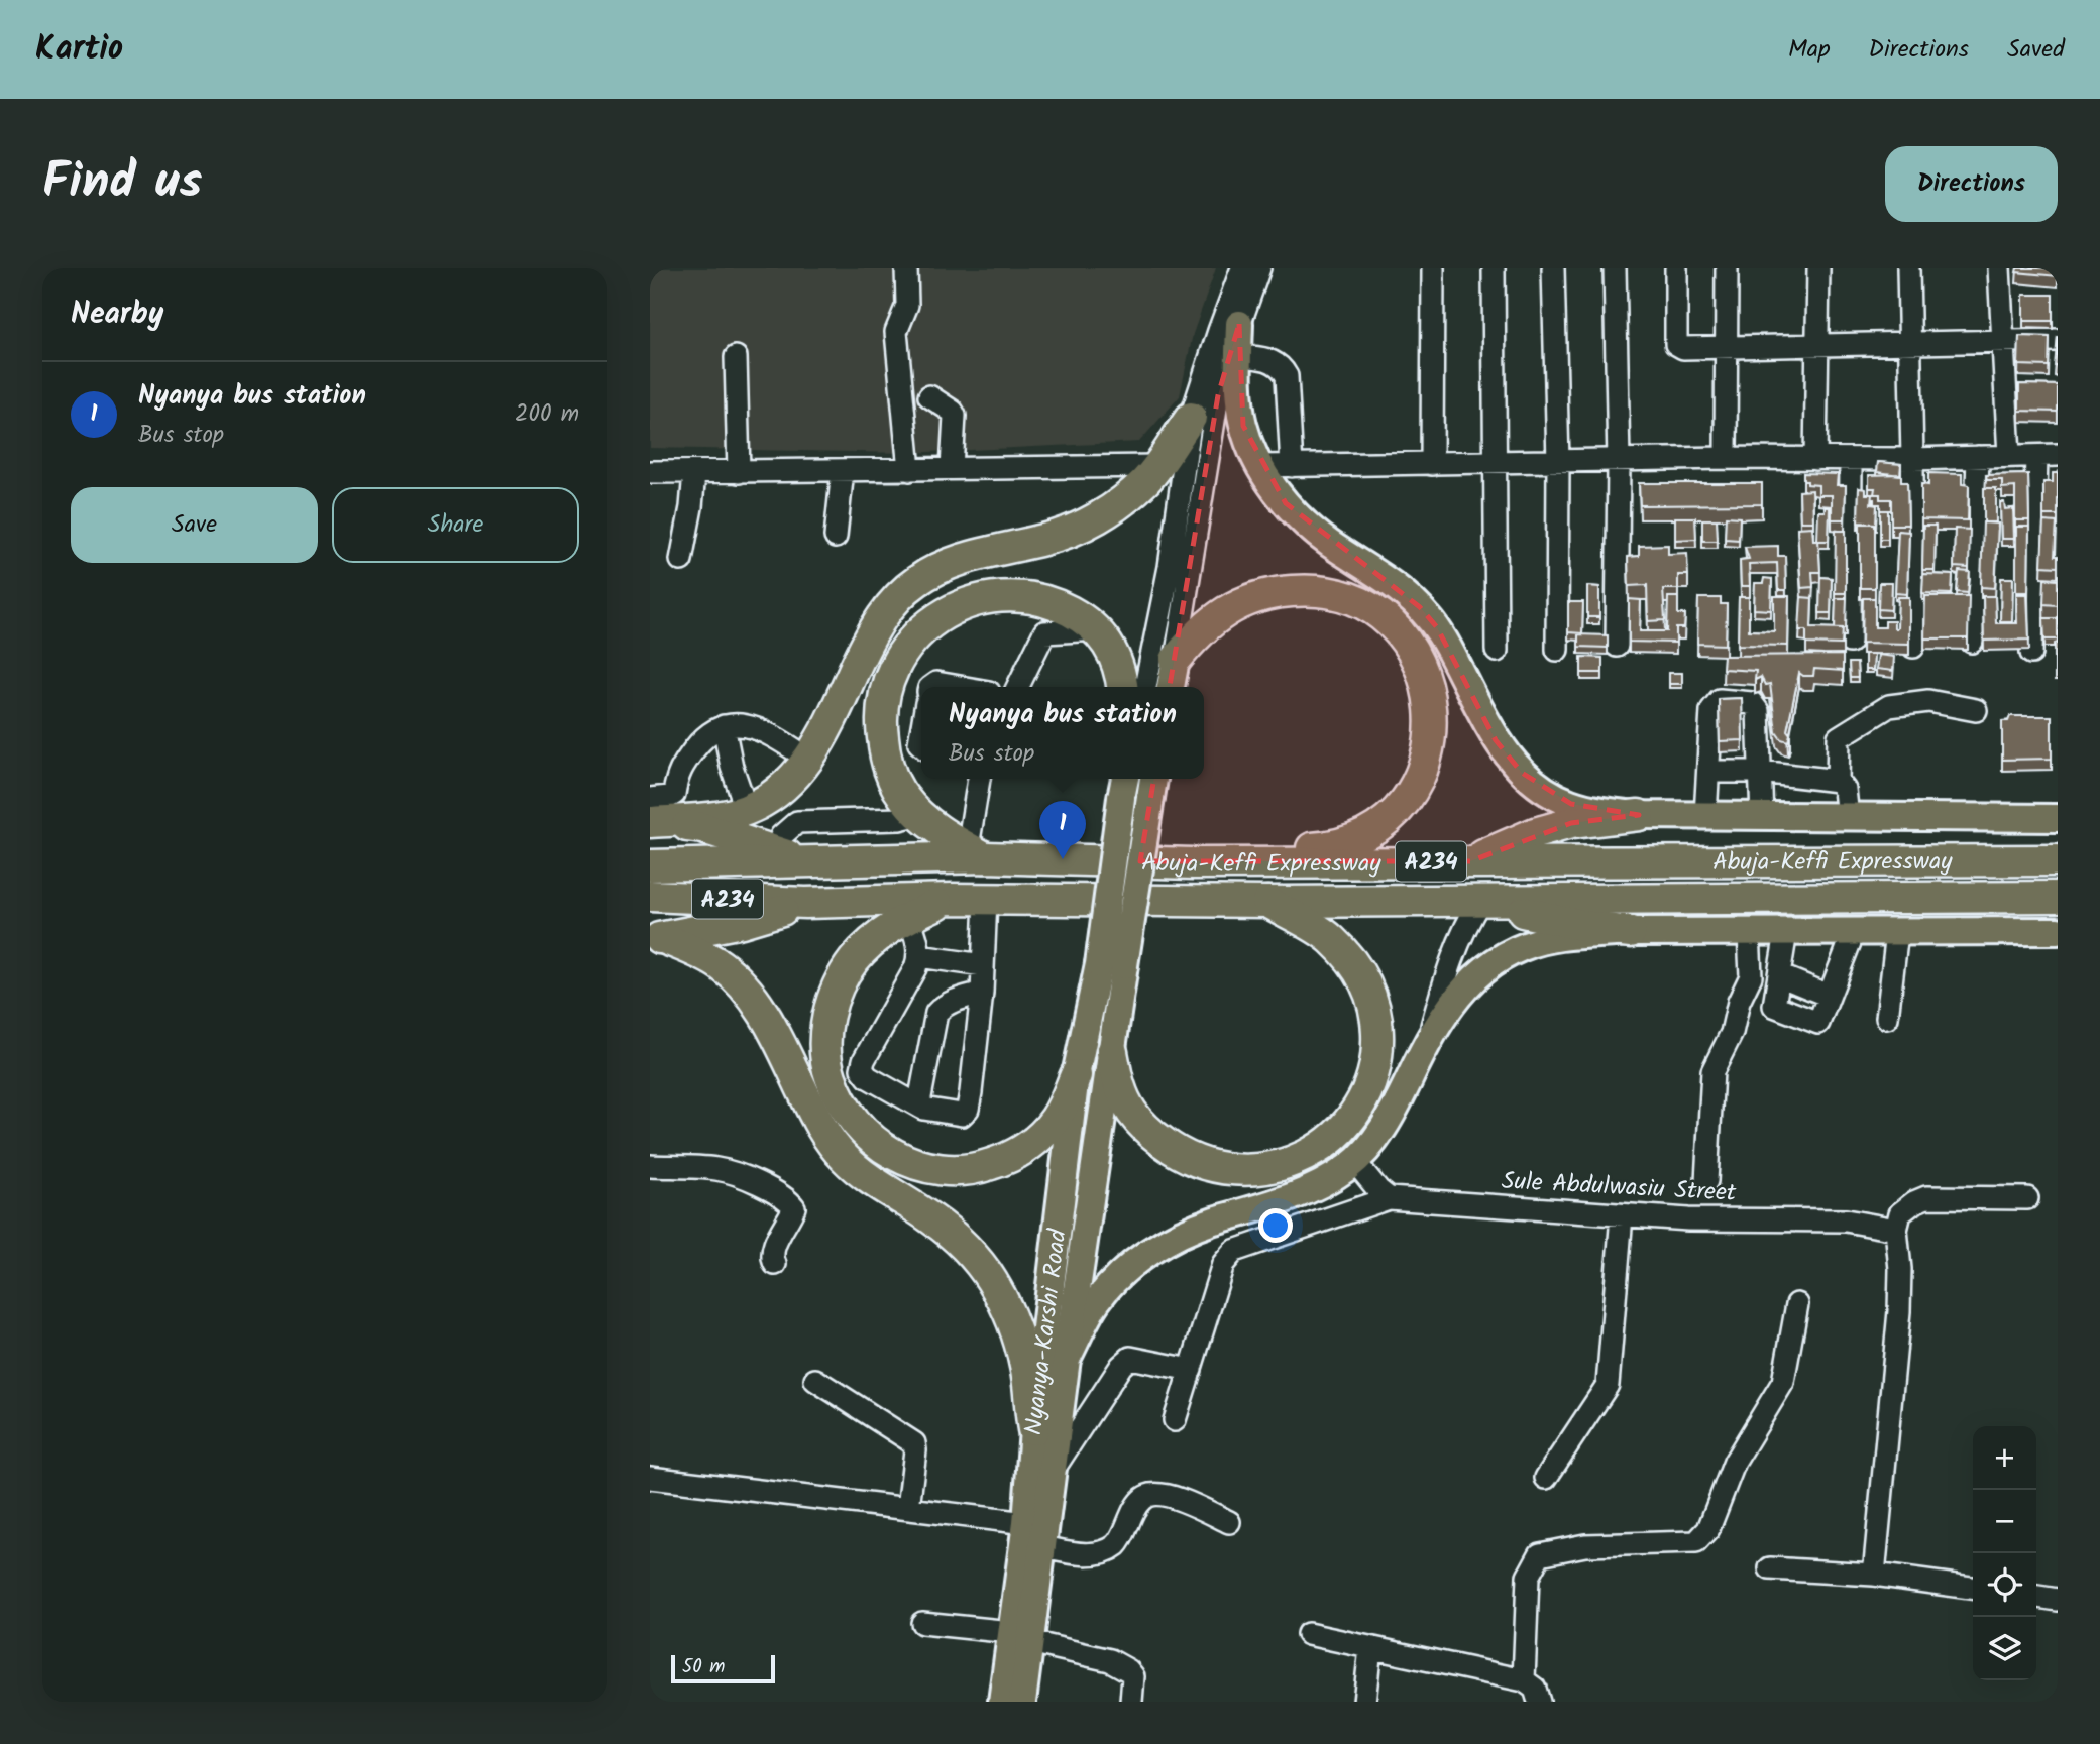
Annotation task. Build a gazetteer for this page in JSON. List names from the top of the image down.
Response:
{
  "streets": {
    "highway": ["Abuja-Keffi Expressway", "A234"],
    "main road": ["Nyanya-Karshi Road"],
    "street": ["Sule Abdulwasiu Street"]
  },
  "scale_bar": "50 m",
  "page": {
    "header": "Kartio",
    "nav": ["Map", "Directions", "Saved"],
    "title": "Find us",
    "buttons": [
      "Directions",
      ["Save", "Share"]
    ],
    "heading": "Nearby",
    "list": [
      {
        "mark": "1",
        "name": "Nyanya bus station",
        "note": "Bus stop",
        "value": "200 m"
      }
    ],
    "popup": ["Nyanya bus station", "Bus stop"],
    "pins": "1",
    "map_buttons": ["+", "−"],
    "scale": "50 m"
  }
}
